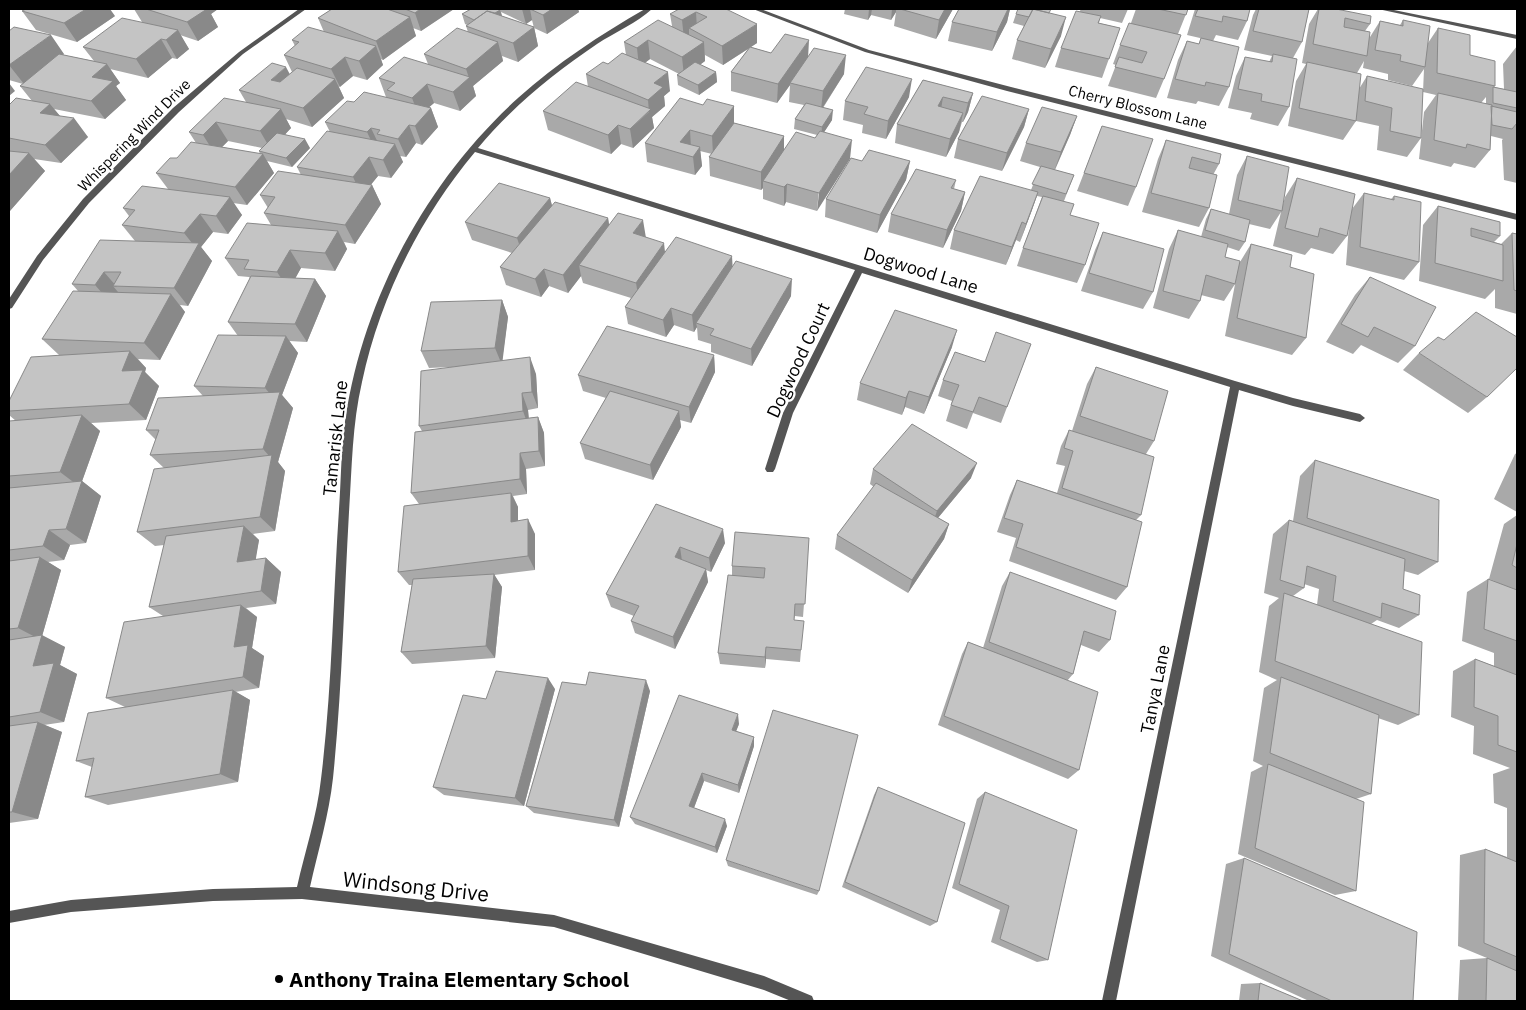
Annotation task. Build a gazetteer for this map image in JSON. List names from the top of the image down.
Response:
{
  "streets": {
    "street": [
      "Cherry Blossom Lane",
      "Whispering Wind Drive",
      "Dogwood Lane",
      "Dogwood Court",
      "Tamarisk Lane",
      "Tanya Lane",
      "Windsong Drive"
    ]
  },
  "crossings": [
    ["Dogwood Lane", "Dogwood Court"],
    ["Dogwood Lane", "Tamarisk Lane"],
    ["Dogwood Lane", "Tanya Lane"],
    ["Tamarisk Lane", "Windsong Drive"]
  ],
  "places": ["Anthony Traina Elementary School"]
}
